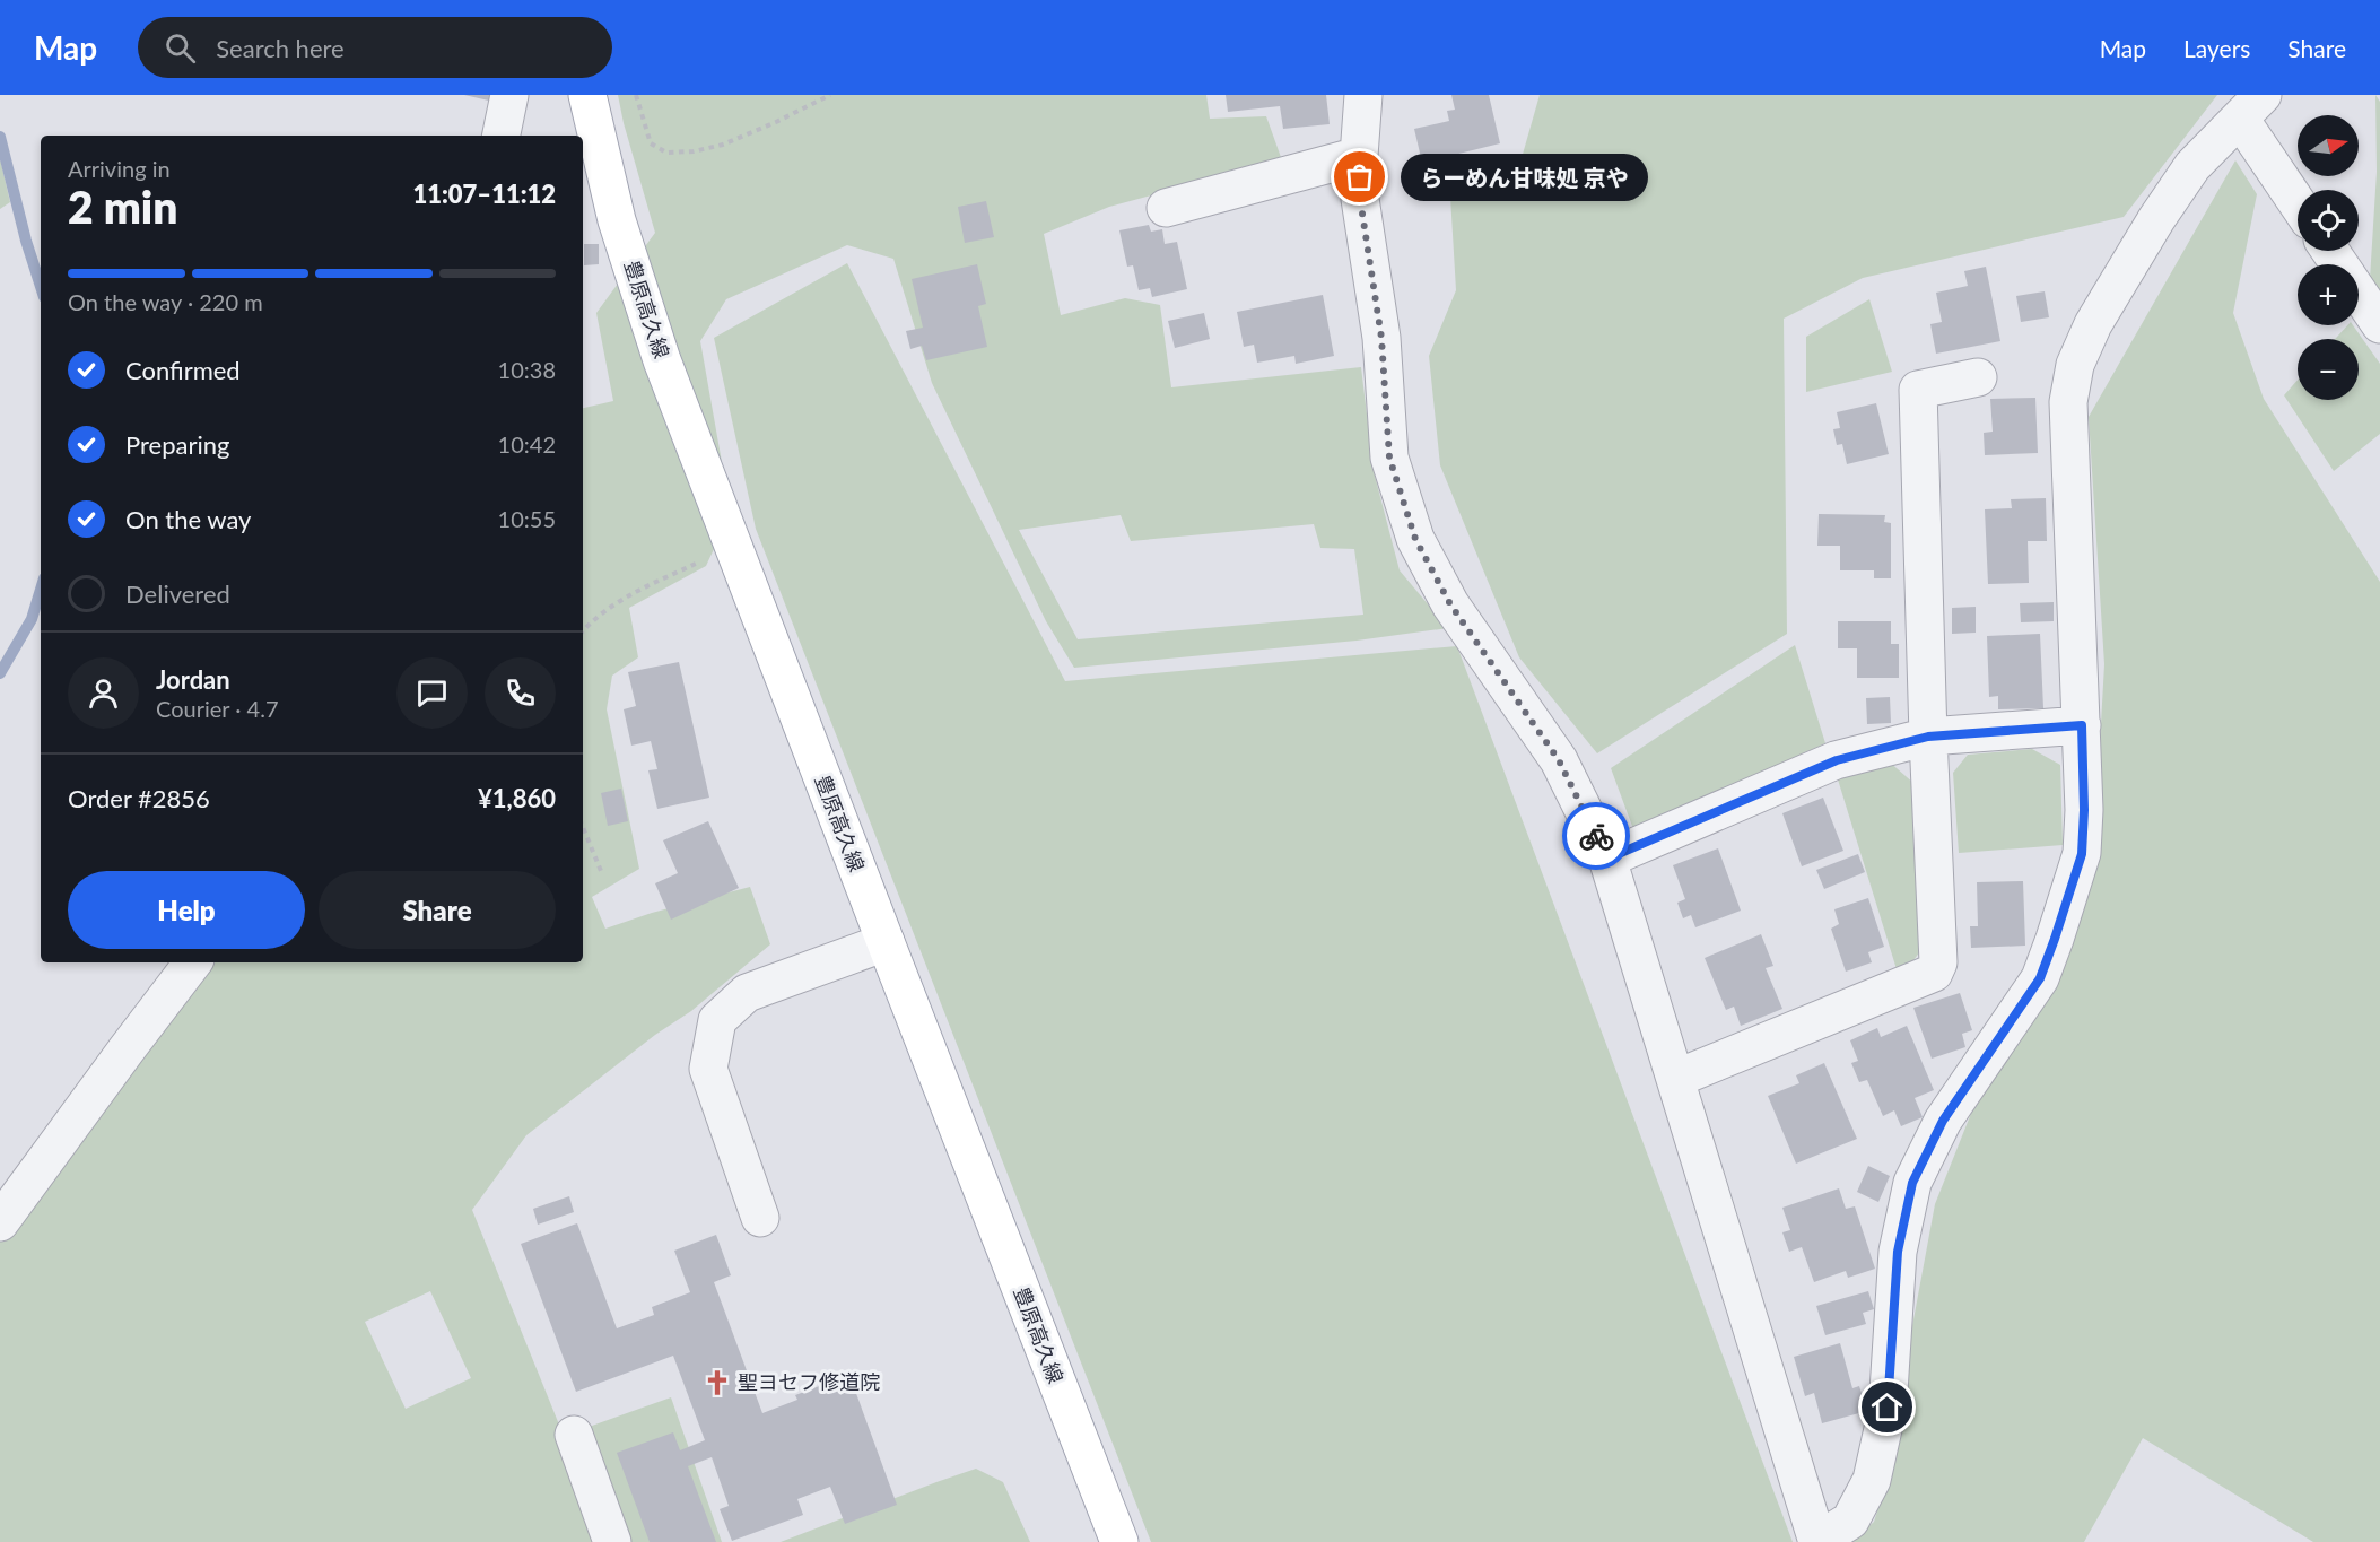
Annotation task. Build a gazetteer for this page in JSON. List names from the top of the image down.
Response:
{
  "streets": {
    "main road": ["豊原高久線"]
  },
  "places": {
    "other": ["らーめん甘味処 京や"],
    "church": ["聖ヨセフ修道院"]
  },
  "north": "right",
  "page": {
    "header": "Map",
    "search": "Search here",
    "nav": ["Map", "Layers", "Share"],
    "map_buttons": ["+", "−"],
    "heading": ["2 min", "Arriving in", "11:07–11:12"],
    "panel": [
      "Jordan",
      "Courier · 4.7",
      "Order #2856",
      "¥1,860"
    ],
    "bubble": "らーめん甘味処 京や",
    "bar": "On the way · 220 m",
    "list": [
      ["Confirmed", "10:38"],
      ["Preparing", "10:42"],
      ["On the way", "10:55"],
      "Delivered"
    ],
    "buttons": ["Help", "Share"]
  }
}
